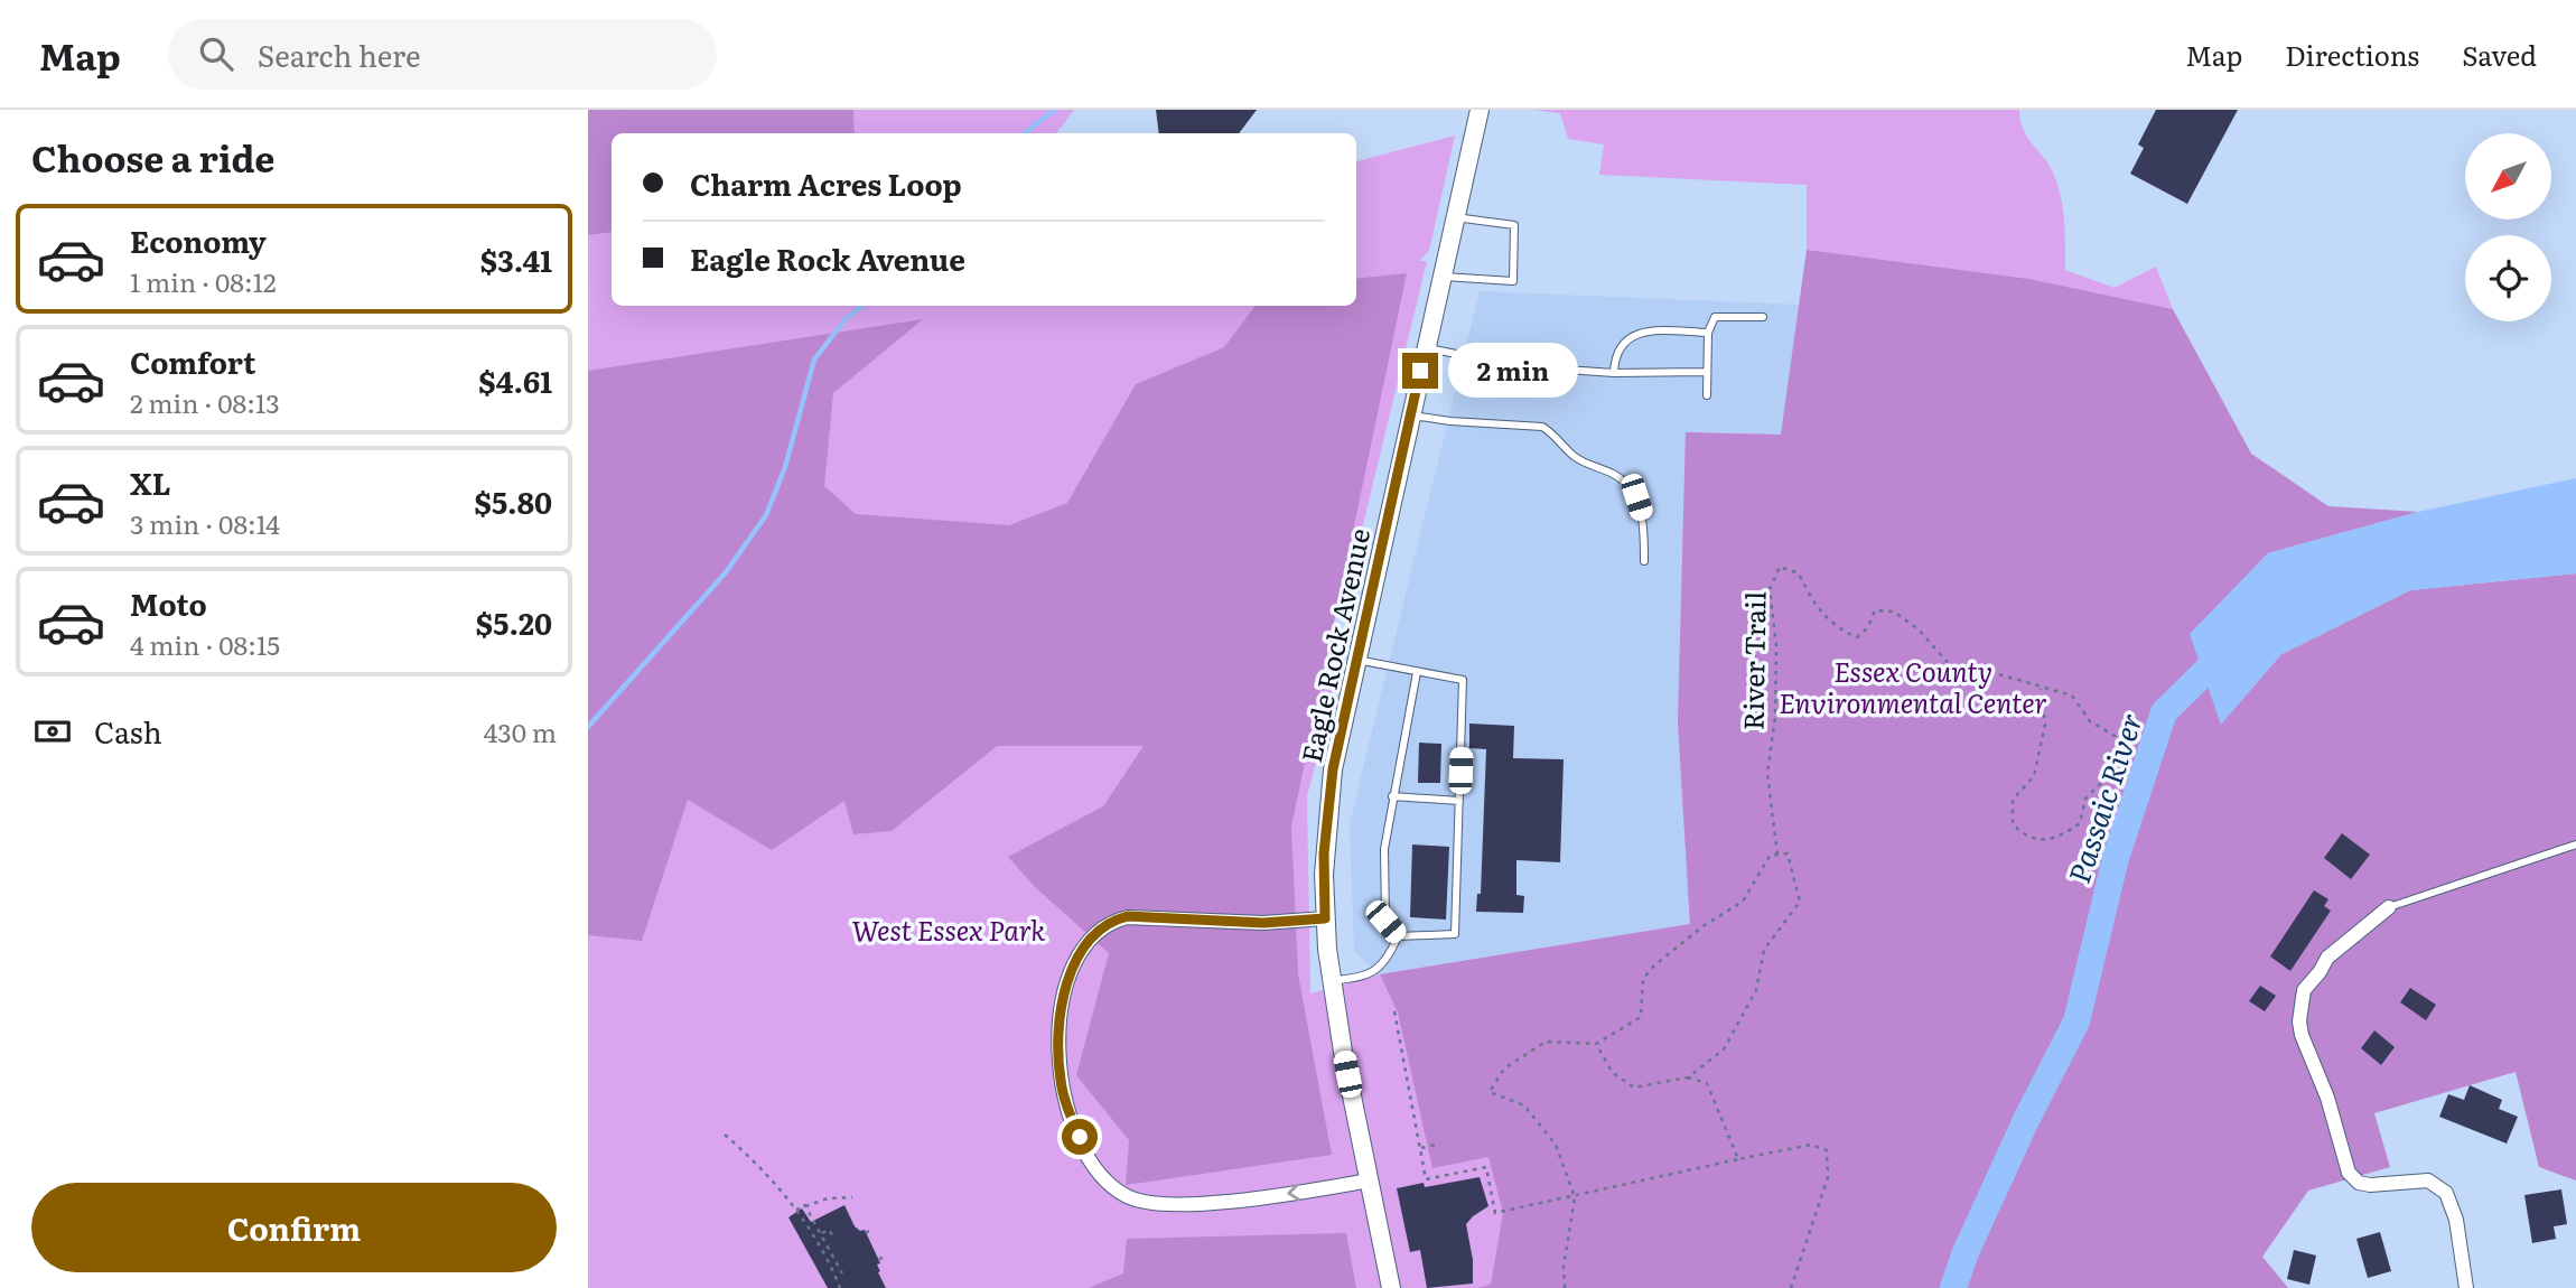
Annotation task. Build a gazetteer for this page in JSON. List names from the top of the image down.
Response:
{
  "streets": {
    "main road": ["Eagle Rock Avenue"],
    "path": ["River Trail"]
  },
  "water": ["Passaic River"],
  "parks": ["Essex County Environmental Center", "West Essex Park"],
  "north": "bottom left",
  "page": {
    "header": "Map",
    "search": "Search here",
    "nav": ["Map", "Directions", "Saved"],
    "heading": "Choose a ride",
    "banner": ["Charm Acres Loop", "Eagle Rock Avenue"],
    "list": [
      {
        "name": "Economy",
        "note": "1 min · 08:12",
        "value": "$3.41"
      },
      {
        "name": "Comfort",
        "note": "2 min · 08:13",
        "value": "$4.61"
      },
      {
        "name": "XL",
        "note": "3 min · 08:14",
        "value": "$5.80"
      },
      {
        "name": "Moto",
        "note": "4 min · 08:15",
        "value": "$5.20"
      }
    ],
    "bubble": "2 min",
    "pay": ["Cash", "430 m"],
    "buttons": "Confirm"
  }
}
